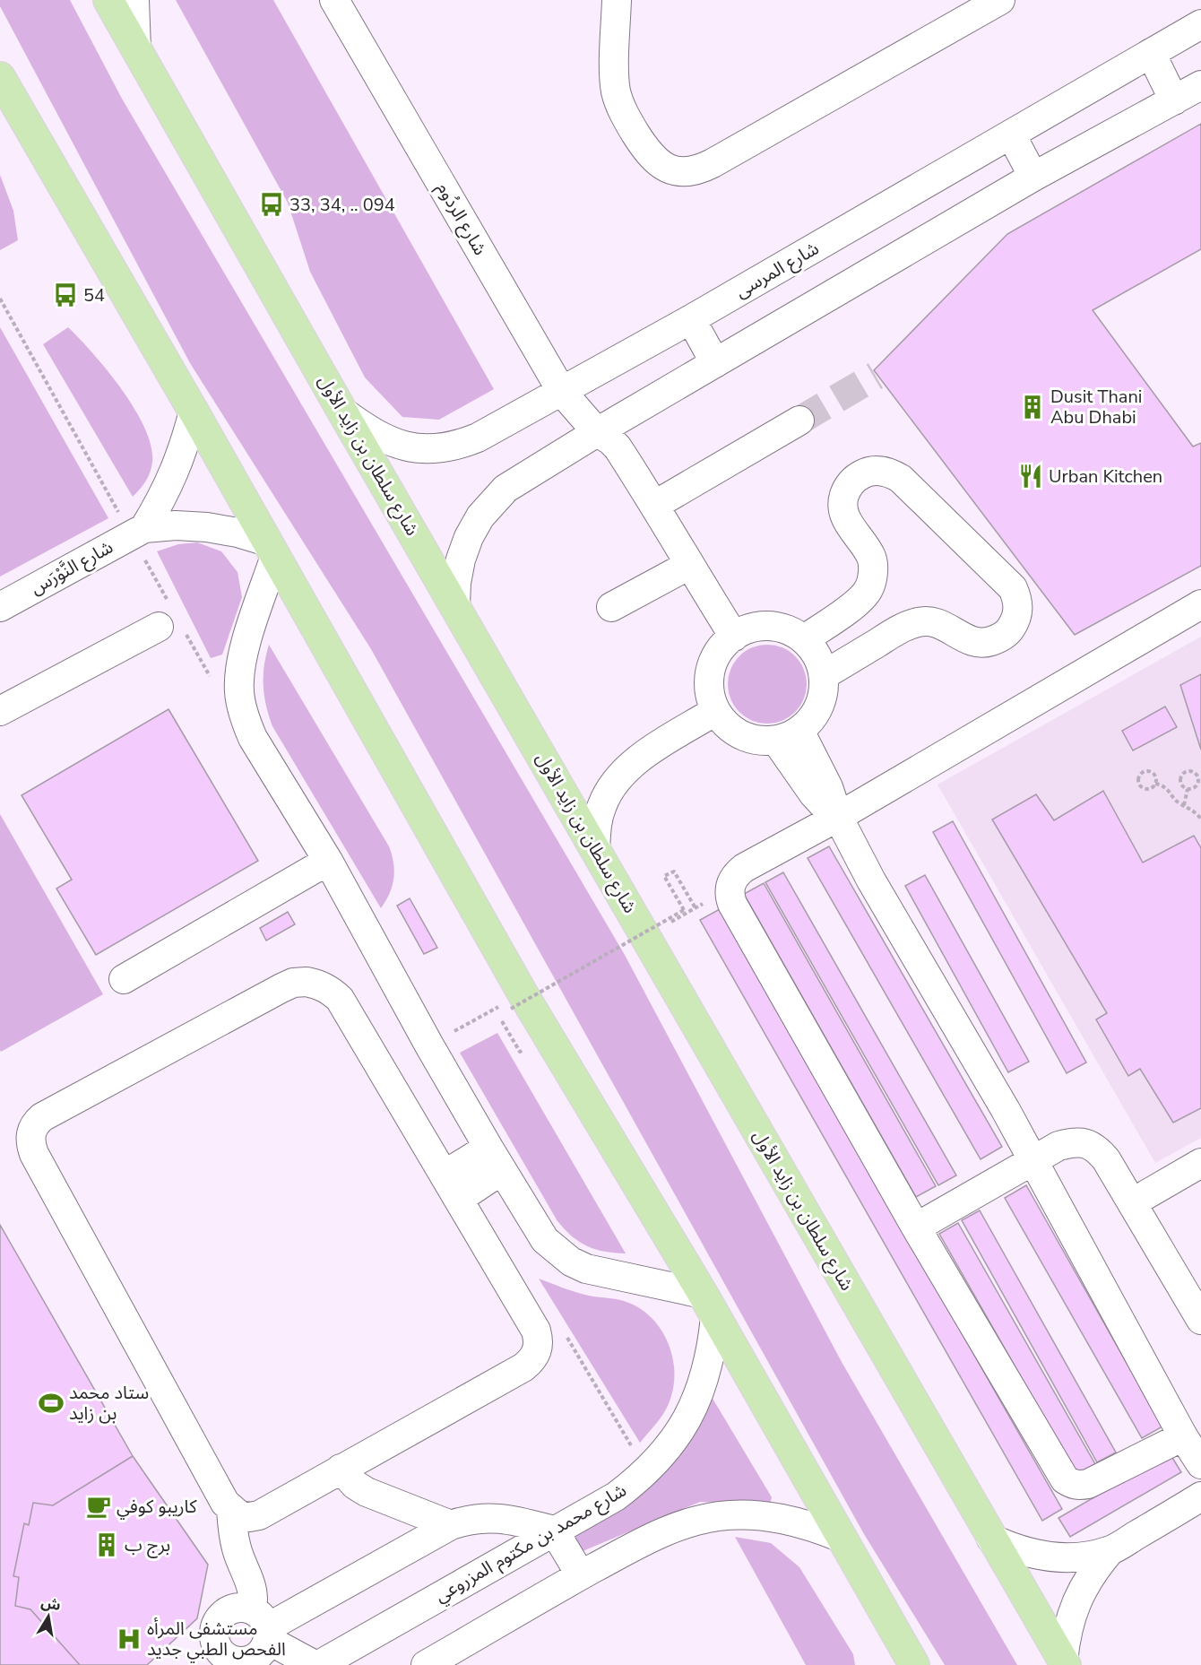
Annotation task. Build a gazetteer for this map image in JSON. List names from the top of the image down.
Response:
{
  "streets": {
    "main road": ["شارع سلطان بن زايد الأول"],
    "street": [
      "شارع الردُوم",
      "شارع المرسى",
      "شارع النَّوْرَس",
      "شارع محمد بن مكتوم المزروعي"
    ]
  },
  "crossings": [
    ["شارع الردُوم", "شارع المرسى"],
    ["شارع المرسى", "شارع سلطان بن زايد الأول"]
  ],
  "places": {
    "bus stop": ["33, 34, .. 094", "54"],
    "building": ["Dusit Thani Abu Dhabi", "برج ب"],
    "restaurant": ["Urban Kitchen"],
    "sports": ["ستاد محمد بن زايد"],
    "cafe": ["كاريبو كوفي"],
    "hospital": ["مستشفى المرأه الفحص الطبي جديد"]
  },
  "north": "top"
}
